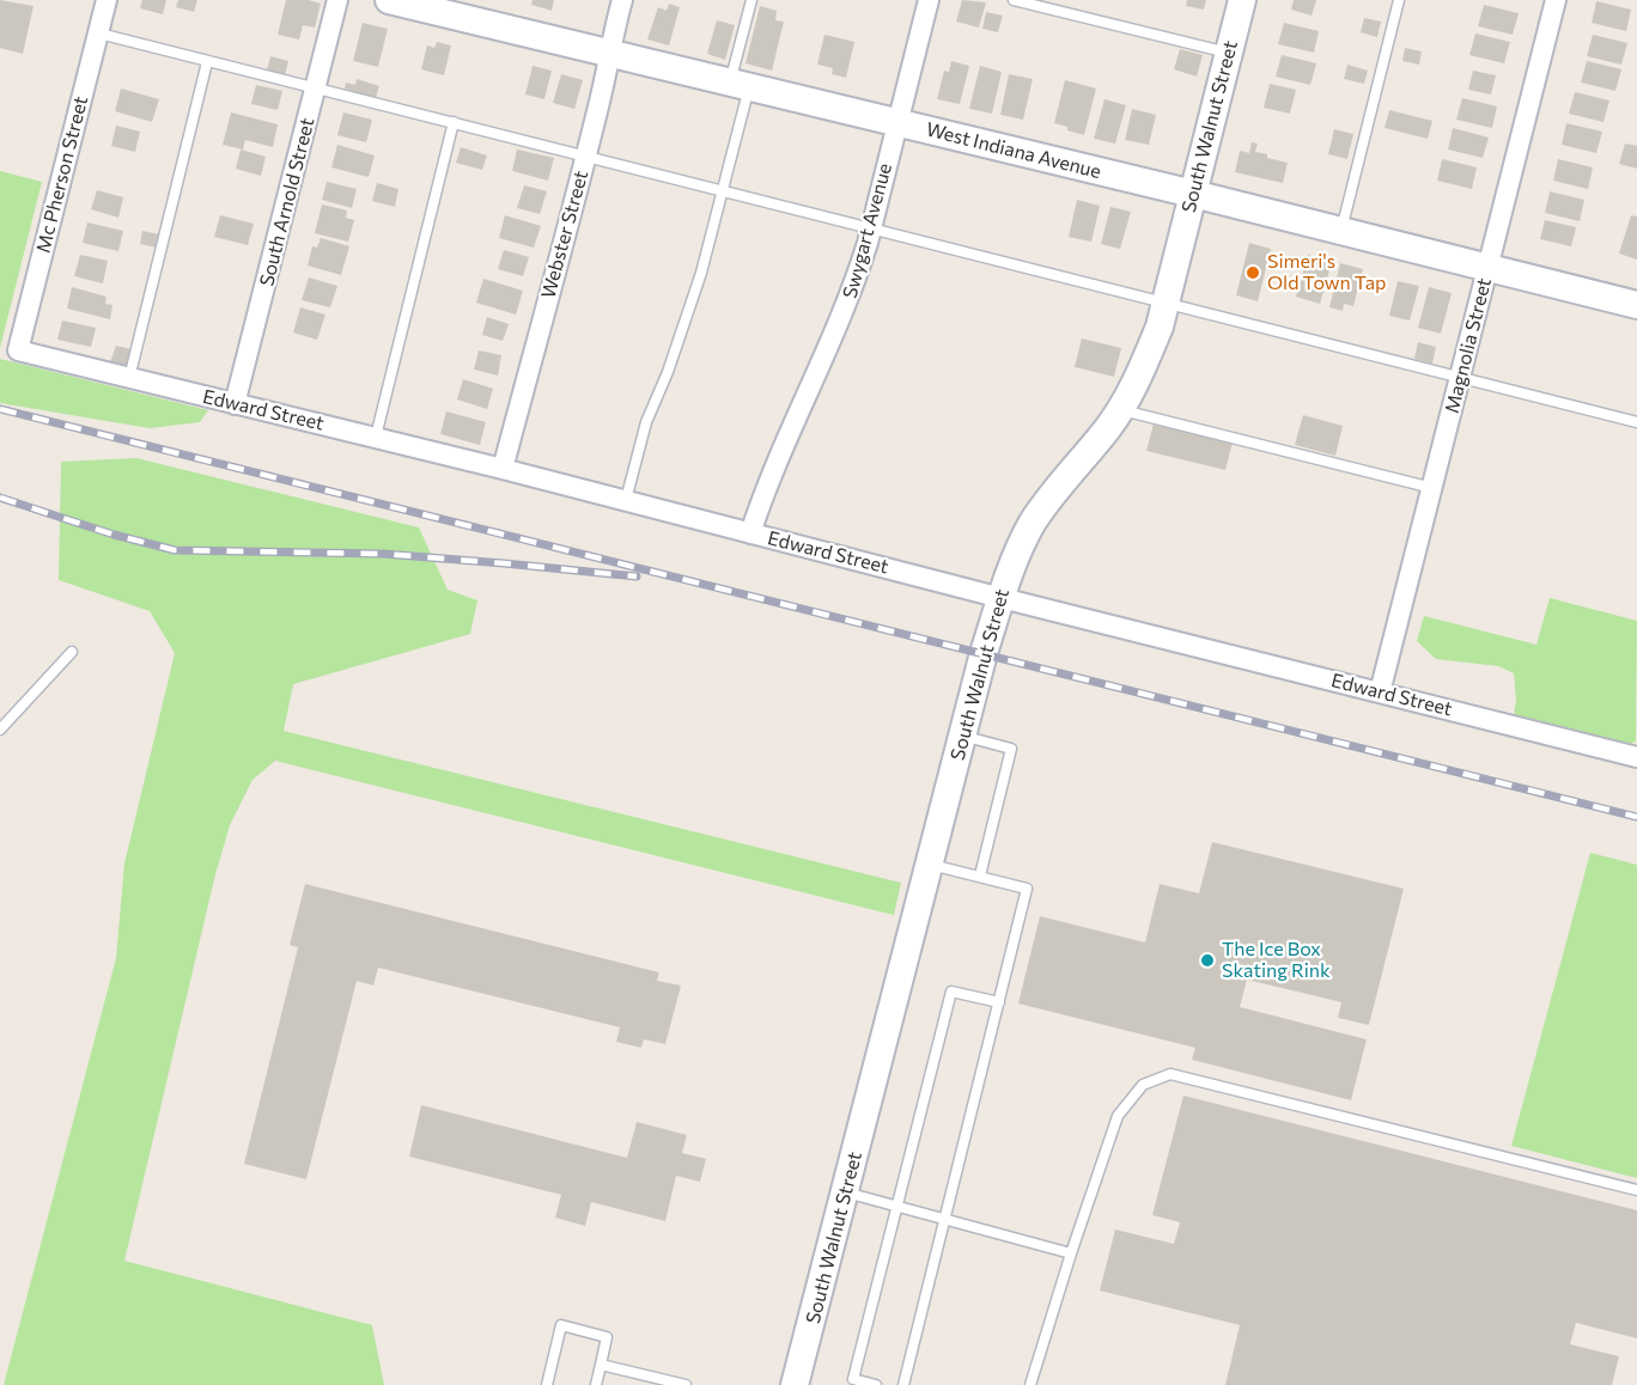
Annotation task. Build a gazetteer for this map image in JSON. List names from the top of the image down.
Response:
{
  "streets": {
    "street": [
      "South Walnut Street",
      "West Indiana Avenue",
      "Mc Pherson Street",
      "South Arnold Street",
      "Swygart Avenue",
      "Webster Street",
      "Magnolia Street",
      "Edward Street"
    ]
  },
  "crossings": [
    ["South Walnut Street", "West Indiana Avenue"],
    ["South Walnut Street", "Edward Street"],
    ["West Indiana Avenue", "Swygart Avenue"],
    ["West Indiana Avenue", "Webster Street"],
    ["West Indiana Avenue", "Magnolia Street"],
    ["Mc Pherson Street", "Edward Street"],
    ["South Arnold Street", "Edward Street"],
    ["Swygart Avenue", "Edward Street"],
    ["Webster Street", "Edward Street"],
    ["Magnolia Street", "Edward Street"]
  ],
  "places": ["Simeri's Old Town Tap", "The Ice Box Skating Rink"]
}
